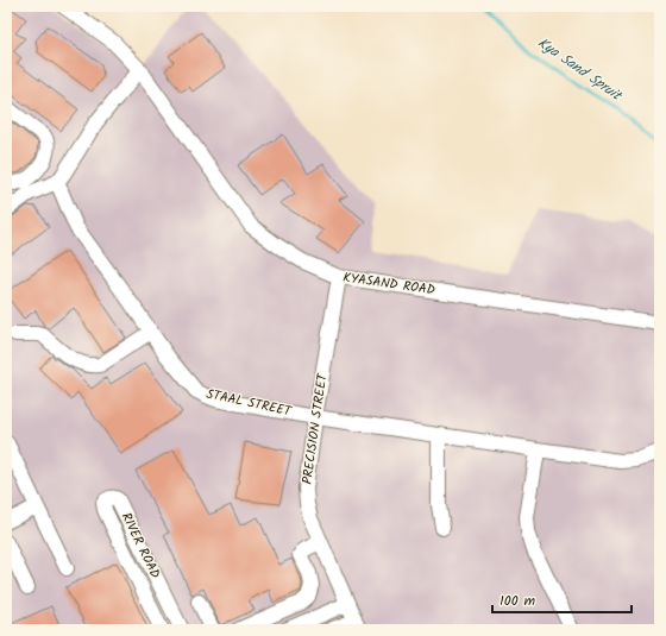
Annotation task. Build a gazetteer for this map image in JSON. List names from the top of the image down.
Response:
{
  "streets": {
    "street": [
      "KYASAND ROAD",
      "STAAL STREET",
      "PRECISION STREET",
      "RIVER ROAD"
    ]
  },
  "crossings": [
    ["KYASAND ROAD", "PRECISION STREET"],
    ["STAAL STREET", "PRECISION STREET"]
  ],
  "water": ["Kya Sand Spruit"],
  "scale_bar": "100 m"
}
